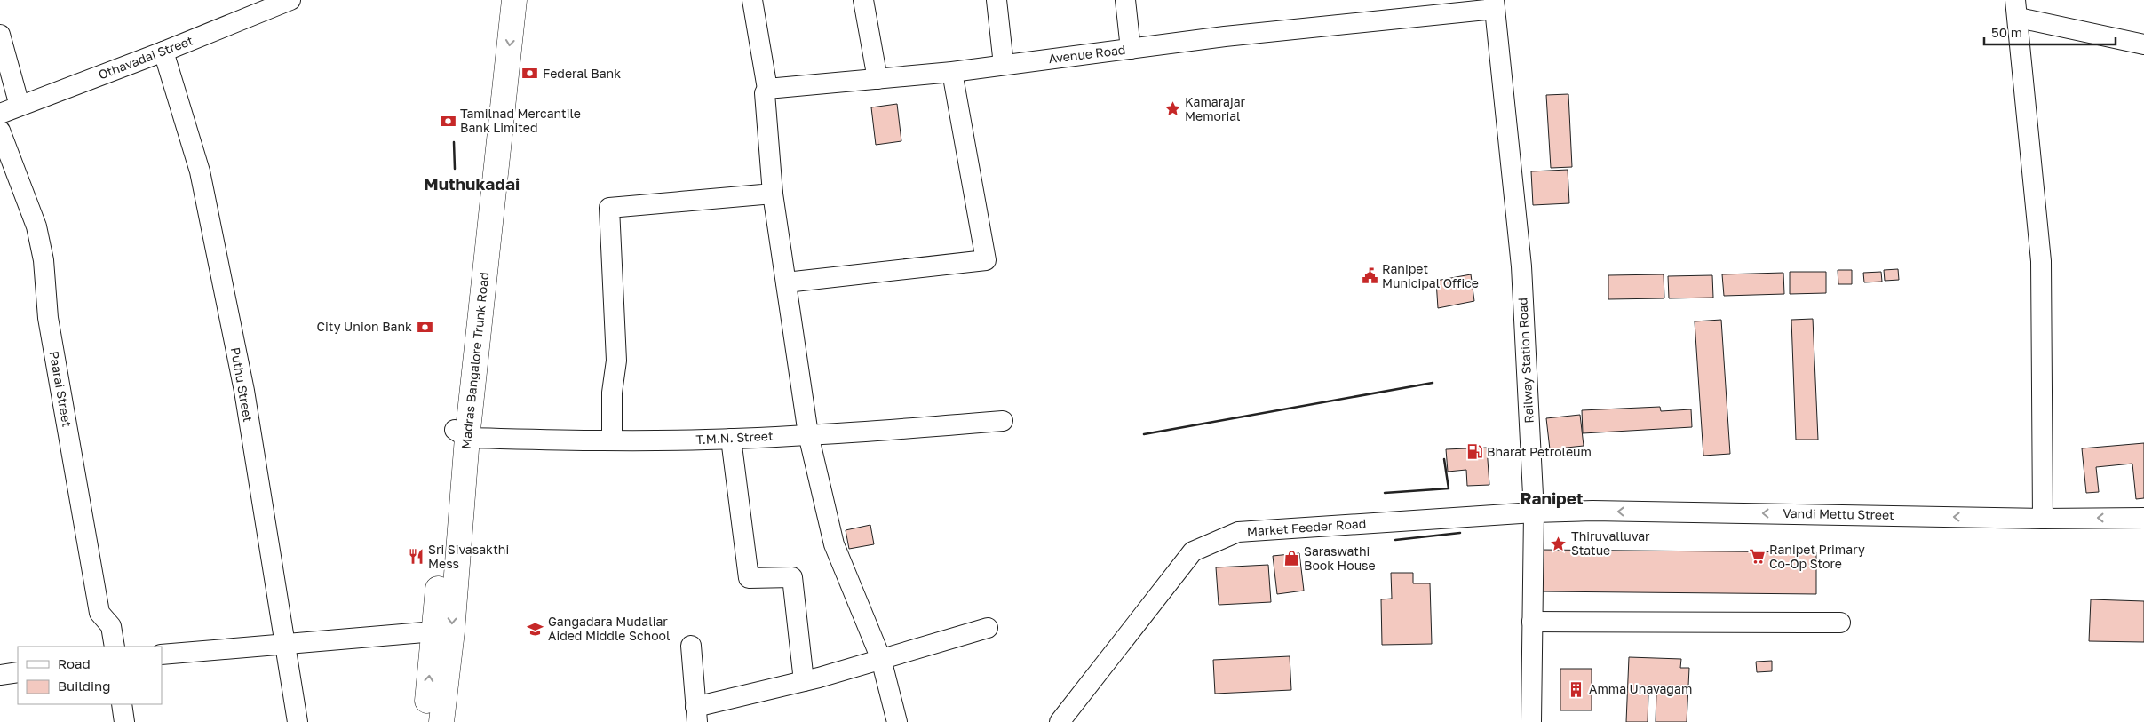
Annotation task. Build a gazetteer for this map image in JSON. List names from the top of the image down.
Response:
{
  "streets": {
    "highway": ["Madras Bangalore Trunk Road"],
    "street": [
      "Avenue Road",
      "Othavadai Street",
      "Railway Station Road",
      "Puthu Street",
      "Paarai Street",
      "T.M.N. Street",
      "Vandi Mettu Street",
      "Market Feeder Road"
    ]
  },
  "crossings": [
    ["Avenue Road", "Railway Station Road"],
    ["Othavadai Street", "Puthu Street"],
    ["Madras Bangalore Trunk Road", "T.M.N. Street"],
    ["Railway Station Road", "Vandi Mettu Street"],
    ["Railway Station Road", "Market Feeder Road"],
    ["Vandi Mettu Street", "Market Feeder Road"]
  ],
  "districts": ["Muthukadai", "Ranipet"],
  "places": {
    "bank": ["Federal Bank", "Tamilnad Mercantile Bank Limited", "City Union Bank"],
    "place": ["Kamarajar Memorial", "Thiruvalluvar Statue"],
    "public building": ["Ranipet Municipal Office"],
    "fuel station": ["Bharat Petroleum"],
    "restaurant": ["Sri Sivasakthi Mess"],
    "supermarket": ["Ranipet Primary Co-Op Store"],
    "shop": ["Saraswathi Book House"],
    "school or university": ["Gangadara Mudaliar Aided Middle School"],
    "building": ["Amma Unavagam"]
  },
  "legend": ["Road", "Building"],
  "scale_bar": "50 m"
}
